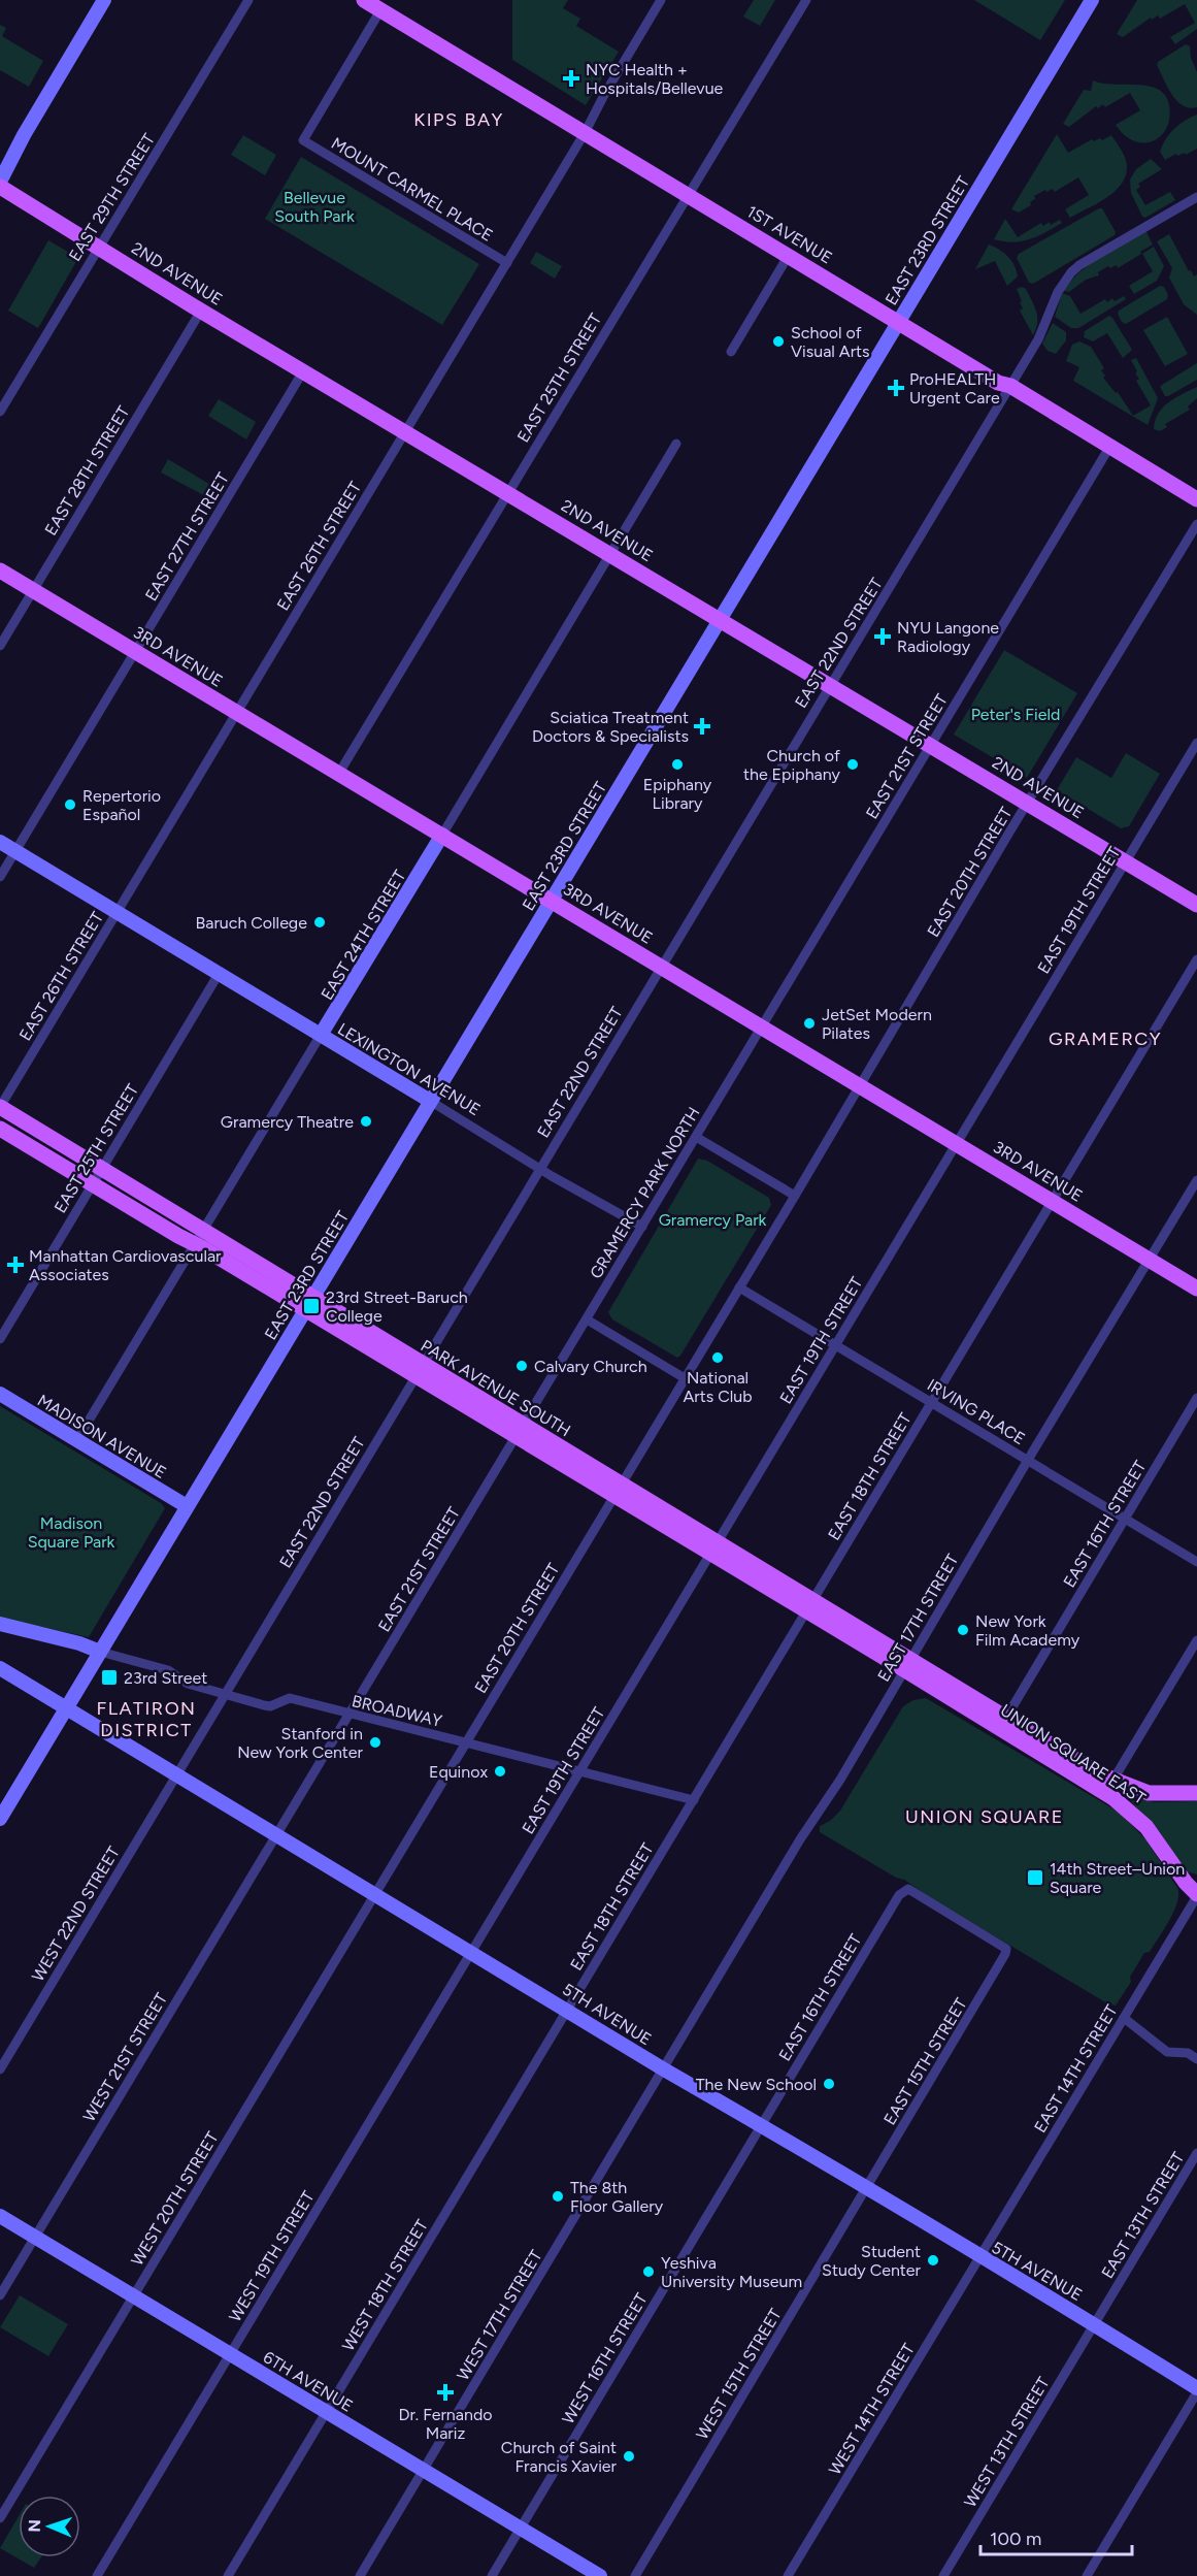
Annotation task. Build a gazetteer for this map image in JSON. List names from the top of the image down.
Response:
{
  "streets": {
    "main road": [
      "1ST AVENUE",
      "EAST 23RD STREET",
      "2ND AVENUE",
      "3RD AVENUE",
      "EAST 24TH STREET",
      "LEXINGTON AVENUE",
      "PARK AVENUE SOUTH",
      "MADISON AVENUE",
      "UNION SQUARE EAST",
      "5TH AVENUE",
      "6TH AVENUE"
    ],
    "street": [
      "MOUNT CARMEL PLACE",
      "EAST 29TH STREET",
      "EAST 25TH STREET",
      "EAST 28TH STREET",
      "EAST 27TH STREET",
      "EAST 26TH STREET",
      "EAST 22ND STREET",
      "EAST 21ST STREET",
      "EAST 20TH STREET",
      "EAST 19TH STREET",
      "GRAMERCY PARK NORTH",
      "IRVING PLACE",
      "EAST 18TH STREET",
      "EAST 16TH STREET",
      "EAST 17TH STREET",
      "BROADWAY",
      "WEST 22ND STREET",
      "WEST 21ST STREET",
      "EAST 15TH STREET",
      "EAST 14TH STREET",
      "WEST 20TH STREET",
      "EAST 13TH STREET",
      "WEST 19TH STREET",
      "WEST 18TH STREET",
      "WEST 17TH STREET",
      "WEST 16TH STREET",
      "WEST 15TH STREET",
      "WEST 14TH STREET",
      "WEST 13TH STREET"
    ]
  },
  "crossings": [
    ["MOUNT CARMEL PLACE", "1ST AVENUE"],
    ["MOUNT CARMEL PLACE", "EAST 26TH STREET"],
    ["EAST 29TH STREET", "2ND AVENUE"],
    ["1ST AVENUE", "EAST 23RD STREET"],
    ["1ST AVENUE", "EAST 25TH STREET"],
    ["1ST AVENUE", "EAST 26TH STREET"],
    ["1ST AVENUE", "EAST 22ND STREET"],
    ["1ST AVENUE", "EAST 21ST STREET"],
    ["EAST 23RD STREET", "2ND AVENUE"],
    ["EAST 23RD STREET", "3RD AVENUE"],
    ["EAST 23RD STREET", "LEXINGTON AVENUE"],
    ["EAST 23RD STREET", "PARK AVENUE SOUTH"],
    ["EAST 23RD STREET", "MADISON AVENUE"],
    ["EAST 23RD STREET", "BROADWAY"],
    ["EAST 23RD STREET", "5TH AVENUE"],
    ["2ND AVENUE", "EAST 25TH STREET"],
    ["2ND AVENUE", "EAST 28TH STREET"],
    ["2ND AVENUE", "EAST 27TH STREET"],
    ["2ND AVENUE", "EAST 26TH STREET"],
    ["2ND AVENUE", "EAST 22ND STREET"],
    ["2ND AVENUE", "EAST 21ST STREET"],
    ["2ND AVENUE", "EAST 20TH STREET"],
    ["2ND AVENUE", "EAST 19TH STREET"],
    ["2ND AVENUE", "EAST 24TH STREET"],
    ["EAST 25TH STREET", "3RD AVENUE"],
    ["EAST 25TH STREET", "LEXINGTON AVENUE"],
    ["EAST 25TH STREET", "PARK AVENUE SOUTH"],
    ["EAST 28TH STREET", "3RD AVENUE"],
    ["EAST 27TH STREET", "3RD AVENUE"],
    ["EAST 27TH STREET", "LEXINGTON AVENUE"],
    ["EAST 26TH STREET", "3RD AVENUE"],
    ["EAST 26TH STREET", "LEXINGTON AVENUE"],
    ["EAST 26TH STREET", "PARK AVENUE SOUTH"],
    ["EAST 22ND STREET", "3RD AVENUE"],
    ["EAST 22ND STREET", "LEXINGTON AVENUE"],
    ["EAST 22ND STREET", "PARK AVENUE SOUTH"],
    ["EAST 22ND STREET", "BROADWAY"],
    ["EAST 22ND STREET", "WEST 22ND STREET"],
    ["EAST 22ND STREET", "5TH AVENUE"],
    ["3RD AVENUE", "EAST 21ST STREET"],
    ["3RD AVENUE", "EAST 20TH STREET"],
    ["3RD AVENUE", "EAST 19TH STREET"],
    ["3RD AVENUE", "EAST 24TH STREET"],
    ["3RD AVENUE", "EAST 18TH STREET"],
    ["3RD AVENUE", "EAST 17TH STREET"],
    ["EAST 21ST STREET", "GRAMERCY PARK NORTH"],
    ["EAST 21ST STREET", "PARK AVENUE SOUTH"],
    ["EAST 21ST STREET", "BROADWAY"],
    ["EAST 21ST STREET", "5TH AVENUE"],
    ["EAST 21ST STREET", "WEST 21ST STREET"],
    ["EAST 20TH STREET", "PARK AVENUE SOUTH"],
    ["EAST 20TH STREET", "IRVING PLACE"],
    ["EAST 20TH STREET", "BROADWAY"],
    ["EAST 20TH STREET", "5TH AVENUE"],
    ["EAST 20TH STREET", "WEST 20TH STREET"],
    ["EAST 19TH STREET", "PARK AVENUE SOUTH"],
    ["EAST 19TH STREET", "IRVING PLACE"],
    ["EAST 19TH STREET", "BROADWAY"],
    ["EAST 19TH STREET", "5TH AVENUE"],
    ["EAST 19TH STREET", "WEST 19TH STREET"],
    ["EAST 24TH STREET", "LEXINGTON AVENUE"],
    ["EAST 24TH STREET", "PARK AVENUE SOUTH"],
    ["EAST 24TH STREET", "MADISON AVENUE"],
    ["LEXINGTON AVENUE", "GRAMERCY PARK NORTH"],
    ["PARK AVENUE SOUTH", "EAST 18TH STREET"],
    ["PARK AVENUE SOUTH", "EAST 17TH STREET"],
    ["PARK AVENUE SOUTH", "UNION SQUARE EAST"],
    ["IRVING PLACE", "EAST 18TH STREET"],
    ["IRVING PLACE", "EAST 16TH STREET"],
    ["IRVING PLACE", "EAST 17TH STREET"],
    ["EAST 18TH STREET", "BROADWAY"],
    ["EAST 18TH STREET", "5TH AVENUE"],
    ["EAST 18TH STREET", "WEST 18TH STREET"],
    ["EAST 16TH STREET", "UNION SQUARE EAST"],
    ["EAST 16TH STREET", "5TH AVENUE"],
    ["EAST 16TH STREET", "EAST 15TH STREET"],
    ["EAST 16TH STREET", "WEST 16TH STREET"],
    ["EAST 17TH STREET", "UNION SQUARE EAST"],
    ["EAST 17TH STREET", "5TH AVENUE"],
    ["EAST 17TH STREET", "WEST 17TH STREET"],
    ["UNION SQUARE EAST", "EAST 14TH STREET"],
    ["WEST 22ND STREET", "5TH AVENUE"],
    ["5TH AVENUE", "WEST 21ST STREET"],
    ["5TH AVENUE", "EAST 15TH STREET"],
    ["5TH AVENUE", "EAST 14TH STREET"],
    ["5TH AVENUE", "WEST 20TH STREET"],
    ["5TH AVENUE", "EAST 13TH STREET"],
    ["5TH AVENUE", "WEST 19TH STREET"],
    ["5TH AVENUE", "WEST 18TH STREET"],
    ["5TH AVENUE", "WEST 17TH STREET"],
    ["5TH AVENUE", "WEST 16TH STREET"],
    ["5TH AVENUE", "WEST 15TH STREET"],
    ["5TH AVENUE", "WEST 14TH STREET"],
    ["5TH AVENUE", "WEST 13TH STREET"],
    ["WEST 21ST STREET", "6TH AVENUE"],
    ["EAST 15TH STREET", "WEST 15TH STREET"],
    ["EAST 14TH STREET", "WEST 14TH STREET"],
    ["WEST 20TH STREET", "6TH AVENUE"],
    ["EAST 13TH STREET", "WEST 13TH STREET"],
    ["WEST 19TH STREET", "6TH AVENUE"],
    ["WEST 18TH STREET", "6TH AVENUE"],
    ["WEST 17TH STREET", "6TH AVENUE"],
    ["WEST 16TH STREET", "6TH AVENUE"]
  ],
  "districts": [
    "KIPS BAY",
    "GRAMERCY",
    "FLATIRON DISTRICT",
    "UNION SQUARE"
  ],
  "parks": [
    "Bellevue South Park",
    "Peter's Field",
    "Gramercy Park",
    "Madison Square Park"
  ],
  "places": {
    "health": [
      "NYC Health + Hospitals/Bellevue",
      "ProHEALTH Urgent Care",
      "NYU Langone Radiology",
      "Sciatica Treatment Doctors & Specialists",
      "Manhattan Cardiovascular Associates",
      "Dr. Fernando Mariz"
    ],
    "other": [
      "School of Visual Arts",
      "Epiphany Library",
      "Church of the Epiphany",
      "Repertorio Español",
      "Baruch College",
      "JetSet Modern Pilates",
      "Gramercy Theatre",
      "National Arts Club",
      "Calvary Church",
      "New York Film Academy",
      "Stanford in New York Center",
      "Equinox",
      "The New School",
      "The 8th Floor Gallery",
      "Student Study Center",
      "Yeshiva University Museum",
      "Church of Saint Francis Xavier"
    ],
    "transit": ["23rd Street-Baruch College", "23rd Street", "14th Street–Union Square"]
  },
  "scale_bar": "100 m",
  "north": "left"
}
